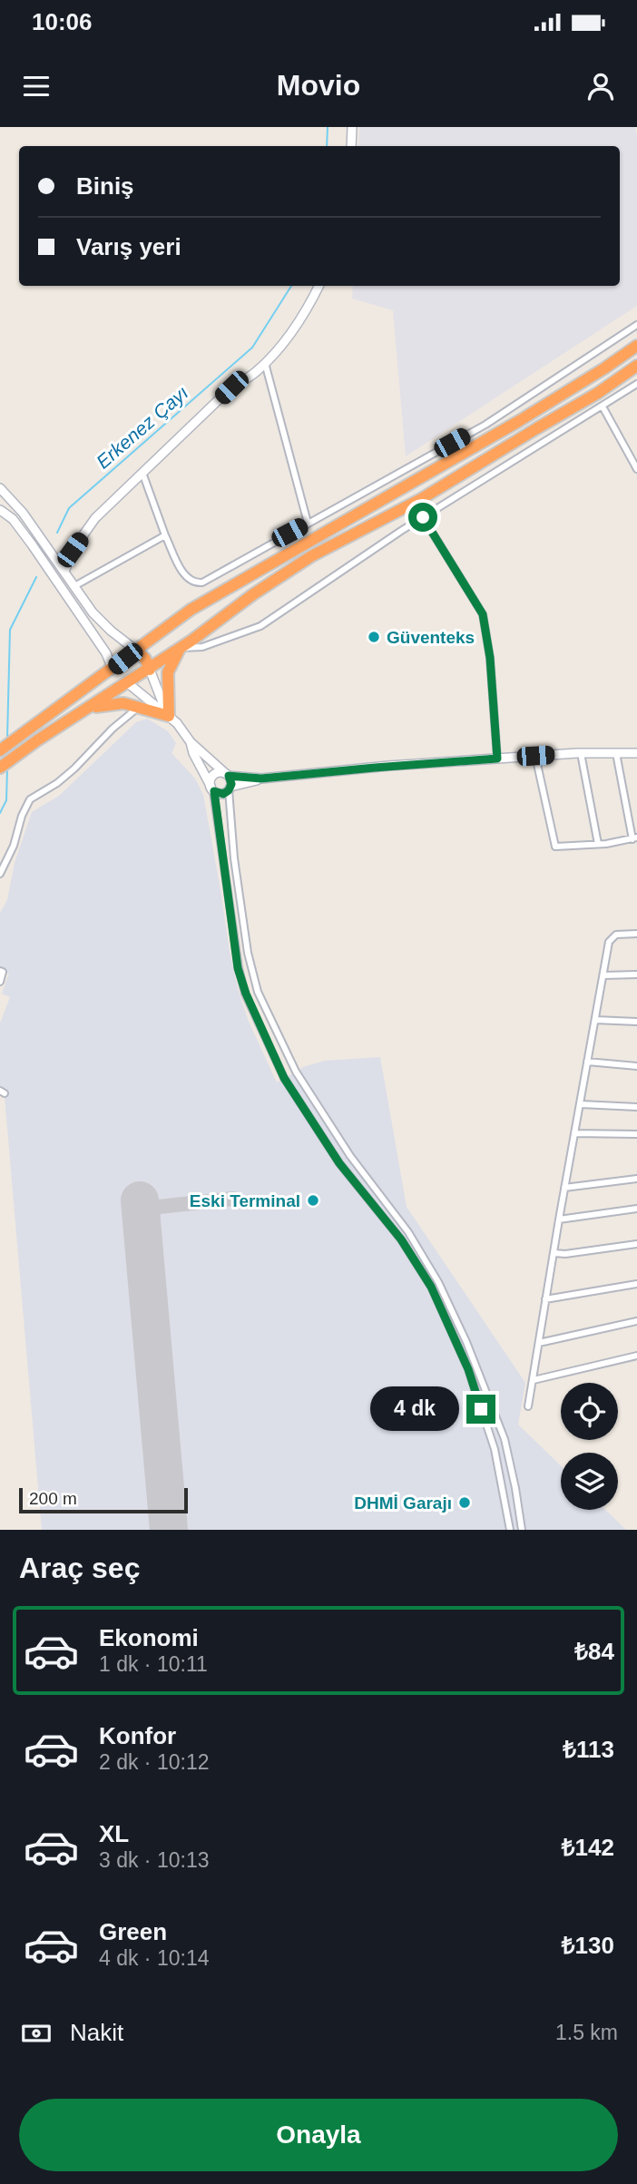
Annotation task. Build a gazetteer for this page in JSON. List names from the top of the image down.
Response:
{
  "water": ["Erkenez Çayı"],
  "places": ["Güventeks", "Eski Terminal", "DHMİ Garajı"],
  "scale_bar": "200 m",
  "page": {
    "status": "10:06",
    "header": "Movio",
    "banner": ["Biniş", "Varış yeri"],
    "bubble": "4 dk",
    "scale": "200 m",
    "heading": "Araç seç",
    "list": [
      {
        "name": "Ekonomi",
        "note": "1 dk · 10:11",
        "value": "₺84"
      },
      {
        "name": "Konfor",
        "note": "2 dk · 10:12",
        "value": "₺113"
      },
      {
        "name": "XL",
        "note": "3 dk · 10:13",
        "value": "₺142"
      },
      {
        "name": "Green",
        "note": "4 dk · 10:14",
        "value": "₺130"
      }
    ],
    "pay": ["Nakit", "1.5 km"],
    "buttons": "Onayla"
  }
}
